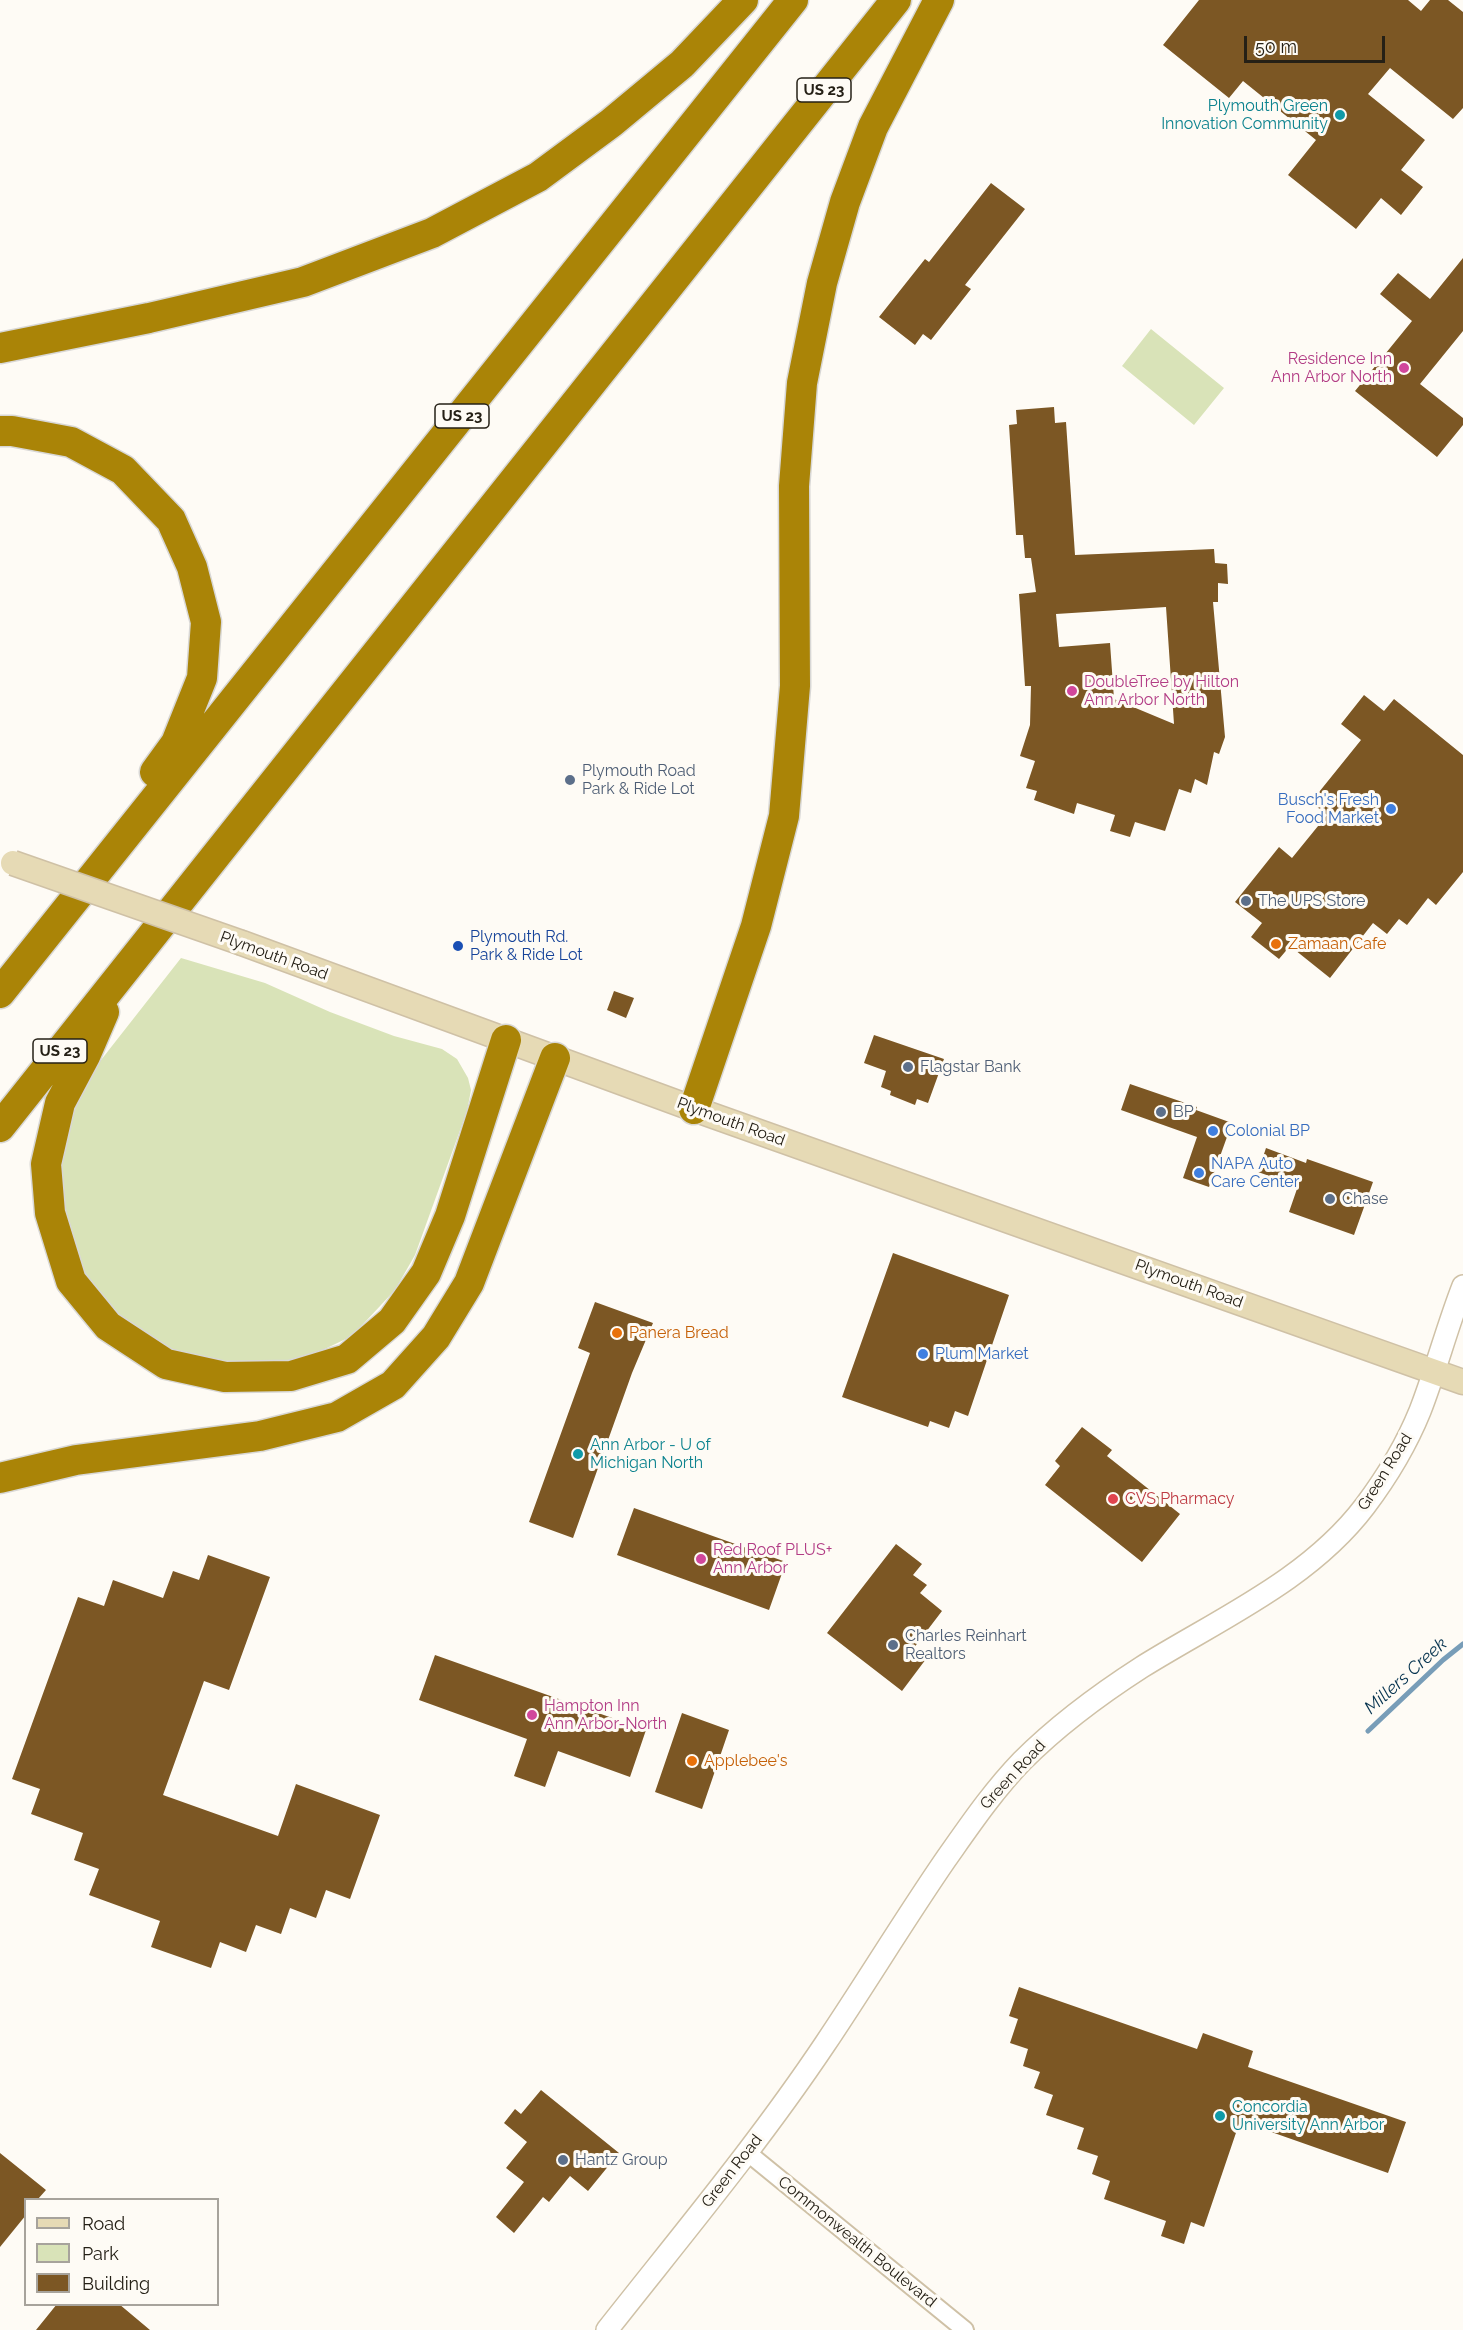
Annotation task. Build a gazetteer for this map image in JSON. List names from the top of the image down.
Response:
{
  "streets": {
    "highway": ["US 23"],
    "main road": ["Plymouth Road"],
    "street": ["Green Road", "Commonwealth Boulevard"]
  },
  "crossings": [
    ["Plymouth Road", "Green Road"],
    ["Green Road", "Commonwealth Boulevard"]
  ],
  "water": ["Millers Creek"],
  "places": [
    "Plymouth Green Innovation Community",
    "Residence Inn Ann Arbor North",
    "DoubleTree by Hilton Ann Arbor North",
    "Plymouth Road Park & Ride Lot",
    "Busch's Fresh Food Market",
    "The UPS Store",
    "Zamaan Cafe",
    "Plymouth Rd. Park & Ride Lot",
    "Flagstar Bank",
    "BP",
    "Colonial BP",
    "NAPA Auto Care Center",
    "Chase",
    "Panera Bread",
    "Plum Market",
    "Ann Arbor - U of Michigan North",
    "CVS Pharmacy",
    "Red Roof PLUS+ Ann Arbor",
    "Charles Reinhart Realtors",
    "Hampton Inn Ann Arbor-North",
    "Applebee's",
    "Concordia University Ann Arbor",
    "Hantz Group"
  ],
  "legend": ["Road", "Park", "Building"],
  "scale_bar": "50 m"
}
